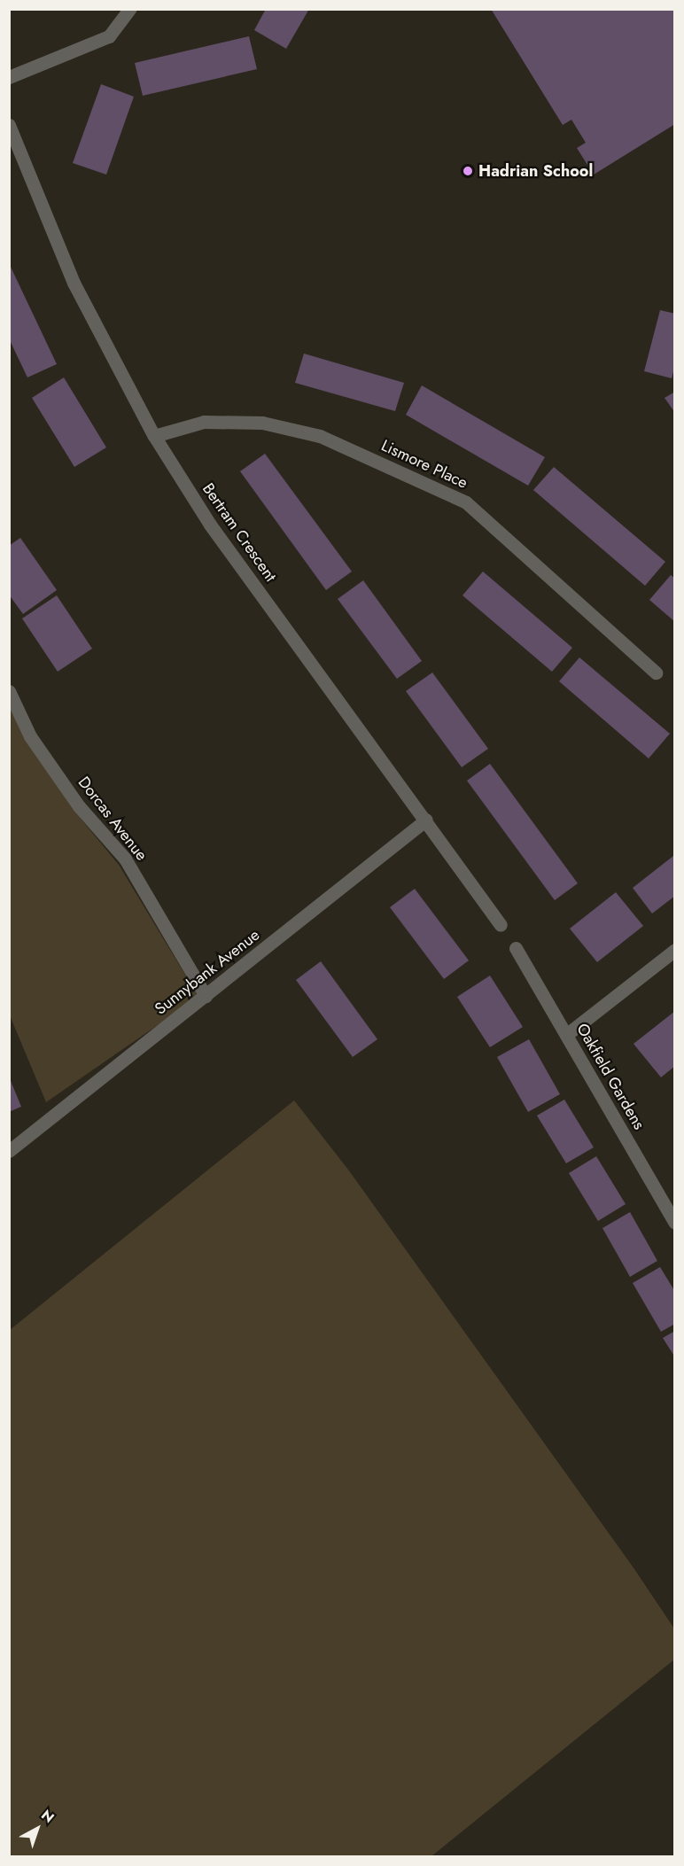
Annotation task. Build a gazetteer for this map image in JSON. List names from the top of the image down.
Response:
{
  "streets": {
    "street": [
      "Lismore Place",
      "Bertram Crescent",
      "Dorcas Avenue",
      "Sunnybank Avenue",
      "Oakfield Gardens"
    ]
  },
  "crossings": [
    ["Lismore Place", "Bertram Crescent"],
    ["Bertram Crescent", "Sunnybank Avenue"],
    ["Dorcas Avenue", "Sunnybank Avenue"]
  ],
  "places": ["Hadrian School"],
  "north": "top right"
}
